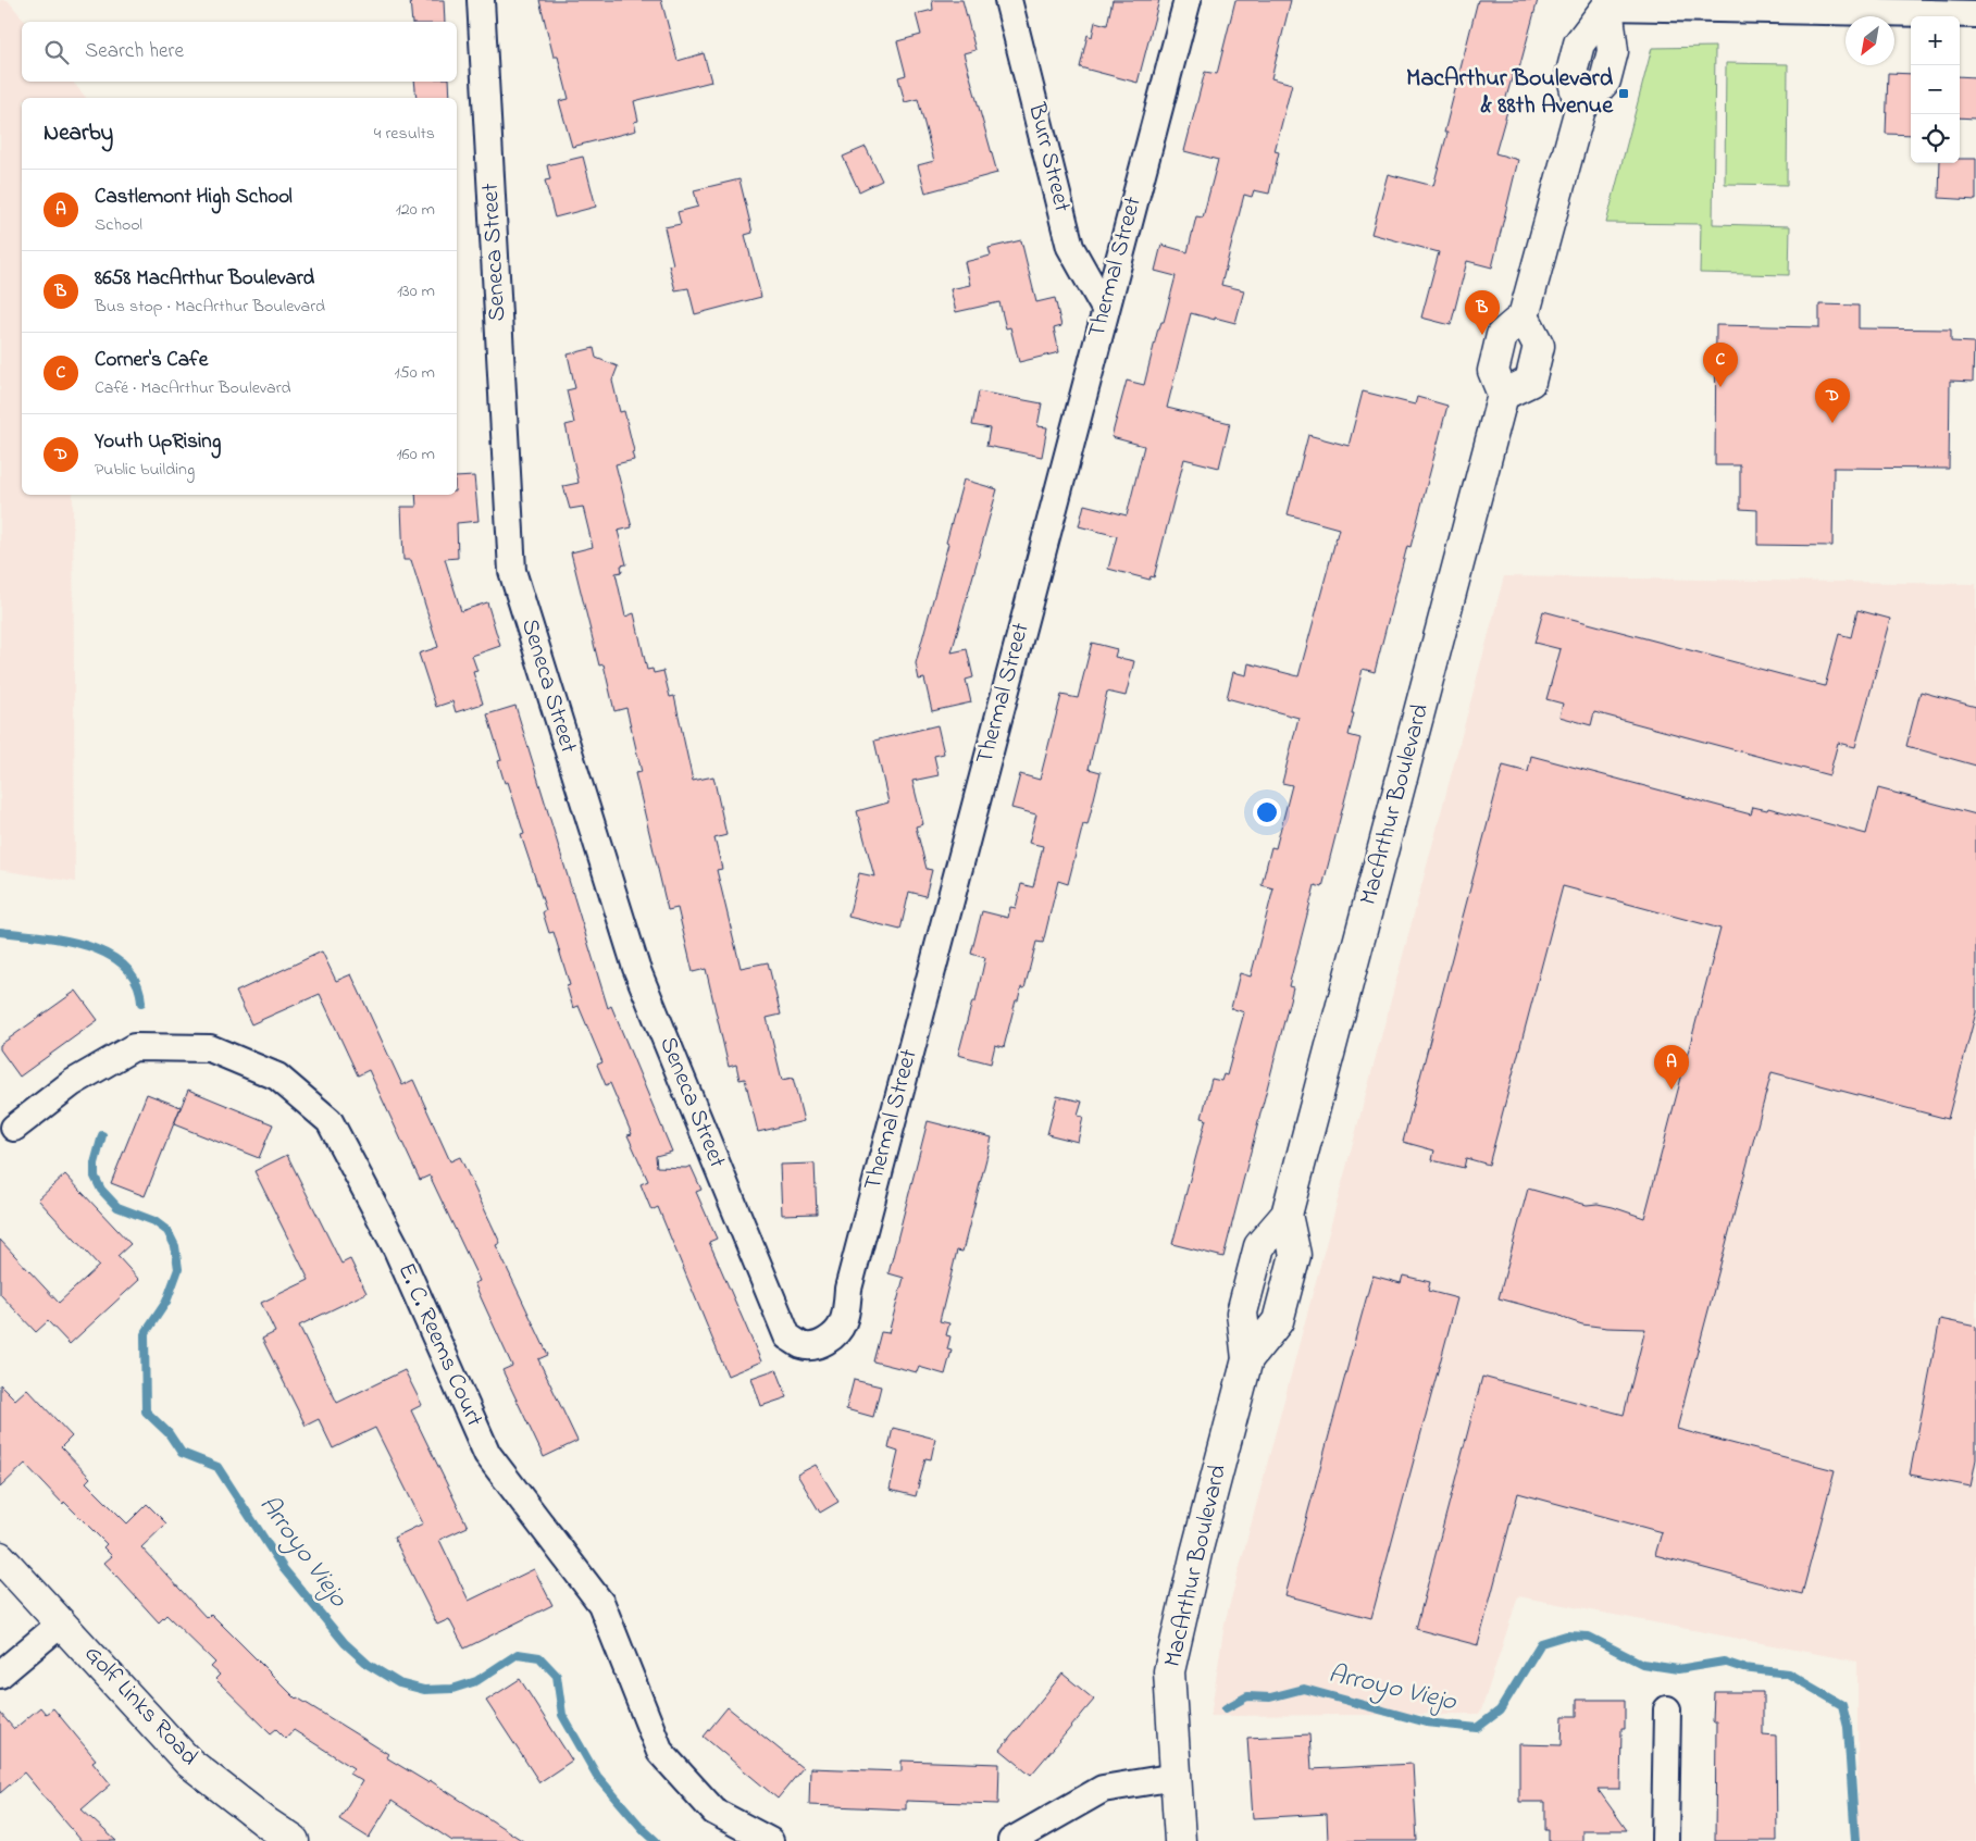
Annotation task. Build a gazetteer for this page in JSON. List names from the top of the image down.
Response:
{
  "streets": {
    "main road": ["MacArthur Boulevard", "Golf Links Road"],
    "street": [
      "Burr Street",
      "Seneca Street",
      "Thermal Street",
      "E. C. Reems Court"
    ]
  },
  "crossings": [
    ["Burr Street", "Thermal Street"],
    ["Seneca Street", "Thermal Street"]
  ],
  "water": ["Arroyo Viejo"],
  "places": {
    "transit": ["MacArthur Boulevard & 88th Avenue"]
  },
  "north": "bottom left",
  "page": {
    "map_buttons": ["+", "−"],
    "search": "Search here",
    "heading": ["Nearby", "4 results"],
    "list": [
      {
        "mark": "A",
        "name": "Castlemont High School",
        "note": "School",
        "value": "120 m"
      },
      {
        "mark": "B",
        "name": "8658 MacArthur Boulevard",
        "note": "Bus stop · MacArthur Boulevard",
        "value": "130 m"
      },
      {
        "mark": "C",
        "name": "Corner's Cafe",
        "note": "Café · MacArthur Boulevard",
        "value": "150 m"
      },
      {
        "mark": "D",
        "name": "Youth UpRising",
        "note": "Public building",
        "value": "160 m"
      }
    ],
    "pins": [
      "B",
      "C",
      "D",
      "A"
    ]
  }
}
